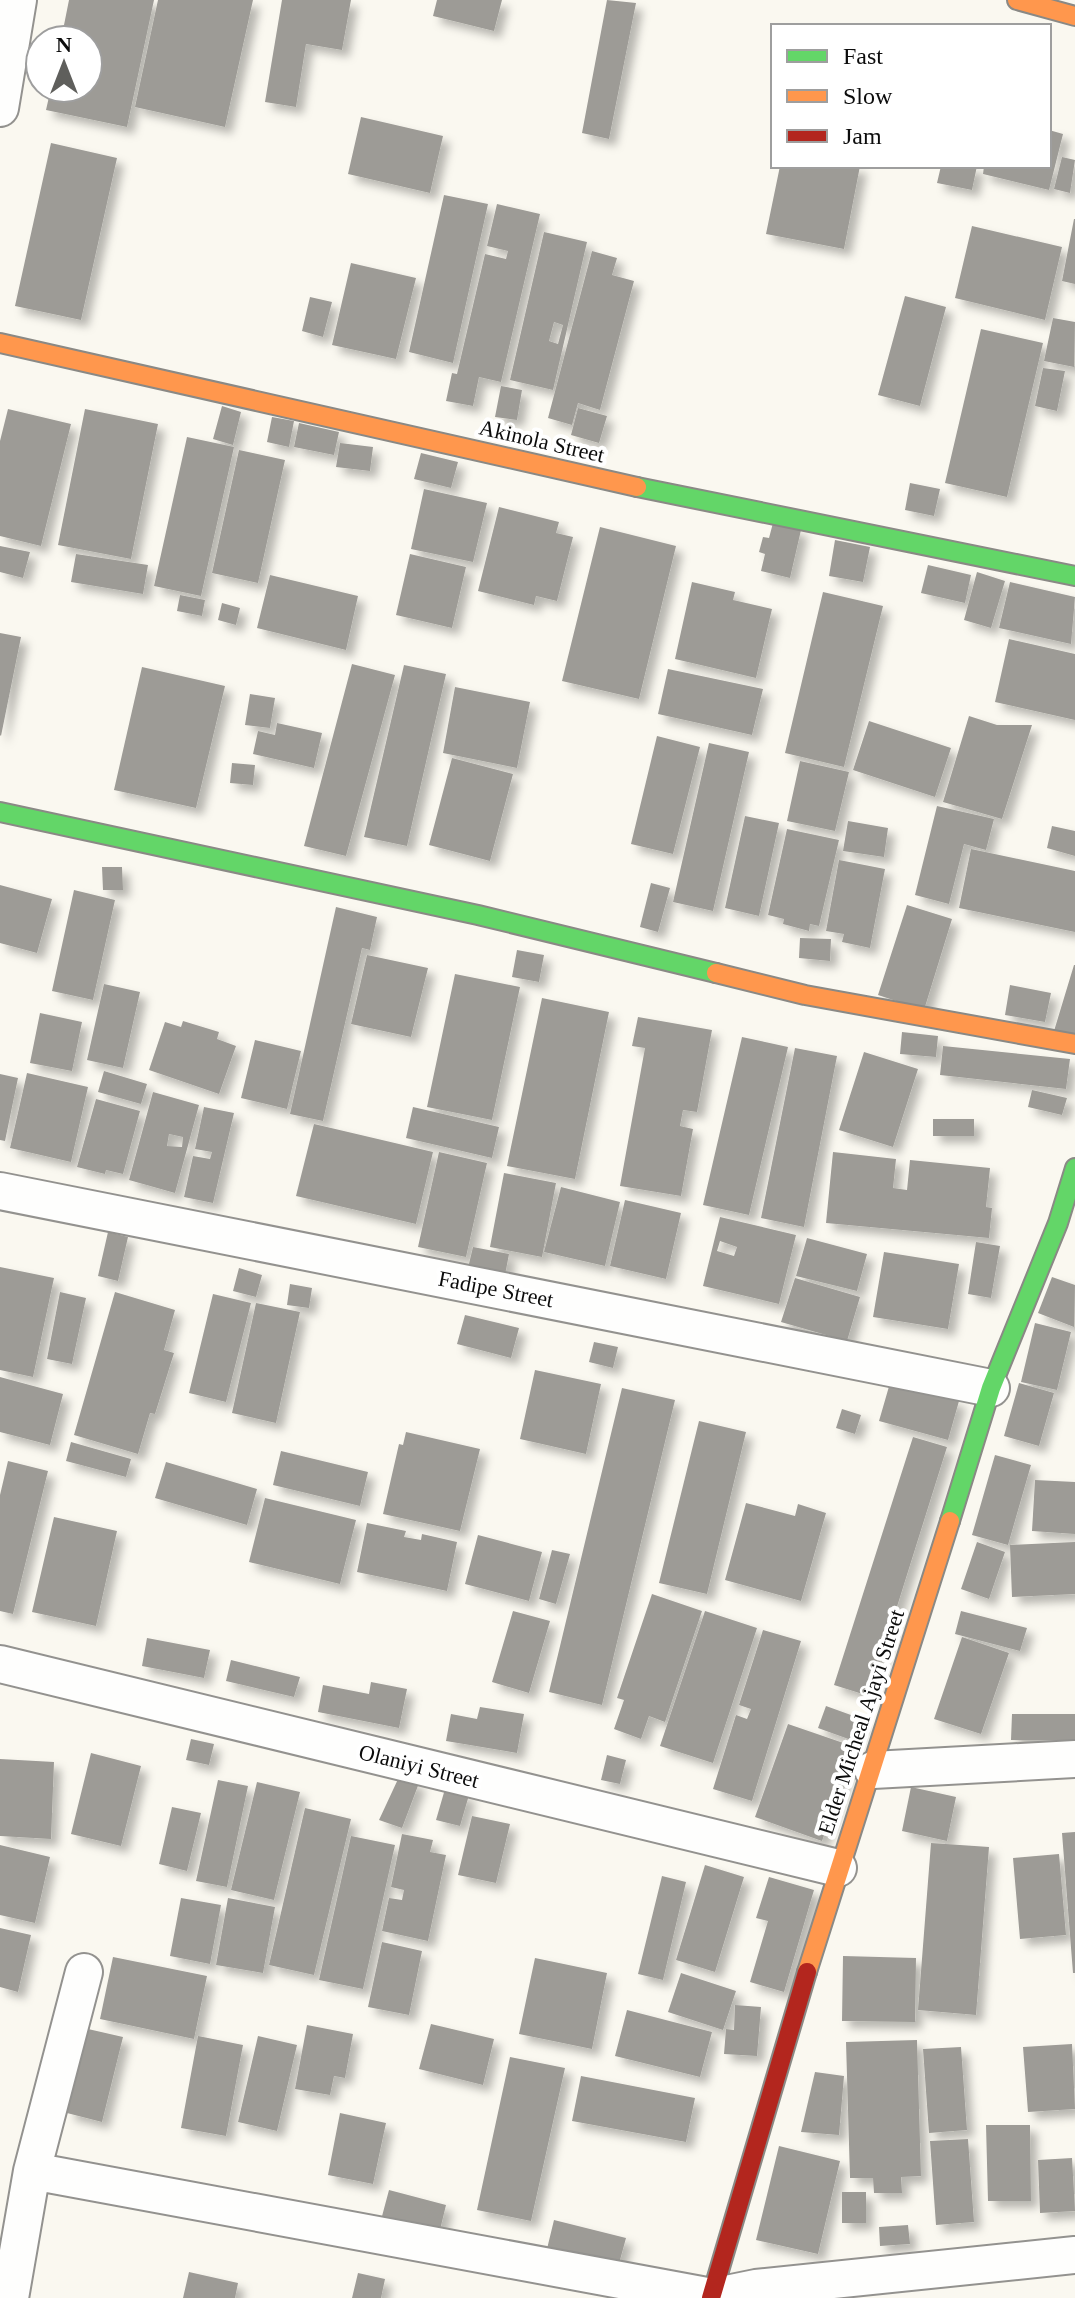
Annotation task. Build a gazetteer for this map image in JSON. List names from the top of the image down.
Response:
{
  "streets": {
    "street": [
      "Akinola Street",
      "Fadipe Street",
      "Elder Micheal Ajayi Street",
      "Olaniyi Street"
    ]
  },
  "crossings": [
    ["Fadipe Street", "Elder Micheal Ajayi Street"],
    ["Elder Micheal Ajayi Street", "Olaniyi Street"]
  ],
  "legend": ["Fast", "Slow", "Jam"],
  "north": "top"
}
